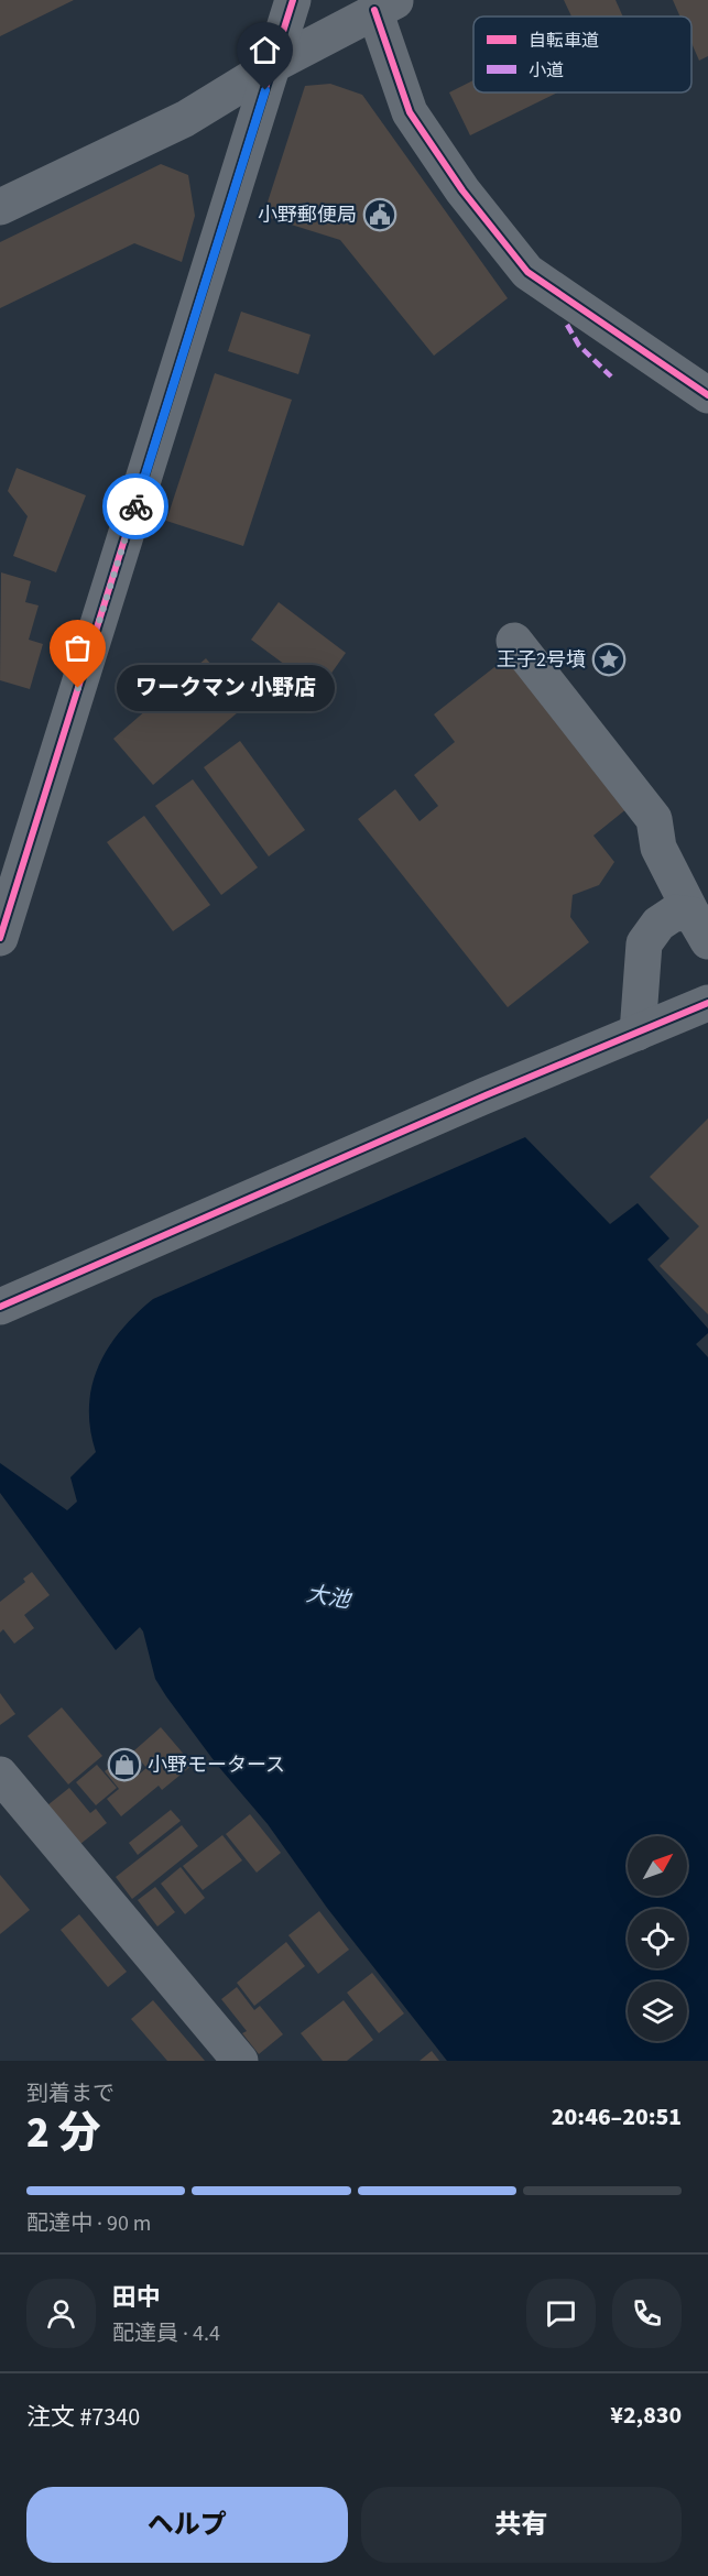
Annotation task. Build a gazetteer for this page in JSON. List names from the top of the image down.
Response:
{
  "water": ["大池"],
  "places": {
    "public building": ["小野郵便局"],
    "place": ["王子2号墳"],
    "other": ["ワークマン 小野店"],
    "shop": ["小野モータース"]
  },
  "legend": ["自転車道", "小道"],
  "north": "top right",
  "page": {
    "bubble": "ワークマン 小野店",
    "heading": ["2 分", "到着まで", "20:46–20:51"],
    "panel": [
      "田中",
      "配達員 · 4.4",
      "注文 #7340",
      "¥2,830"
    ],
    "bar": "配達中 · 90 m",
    "buttons": ["ヘルプ", "共有"]
  }
}
